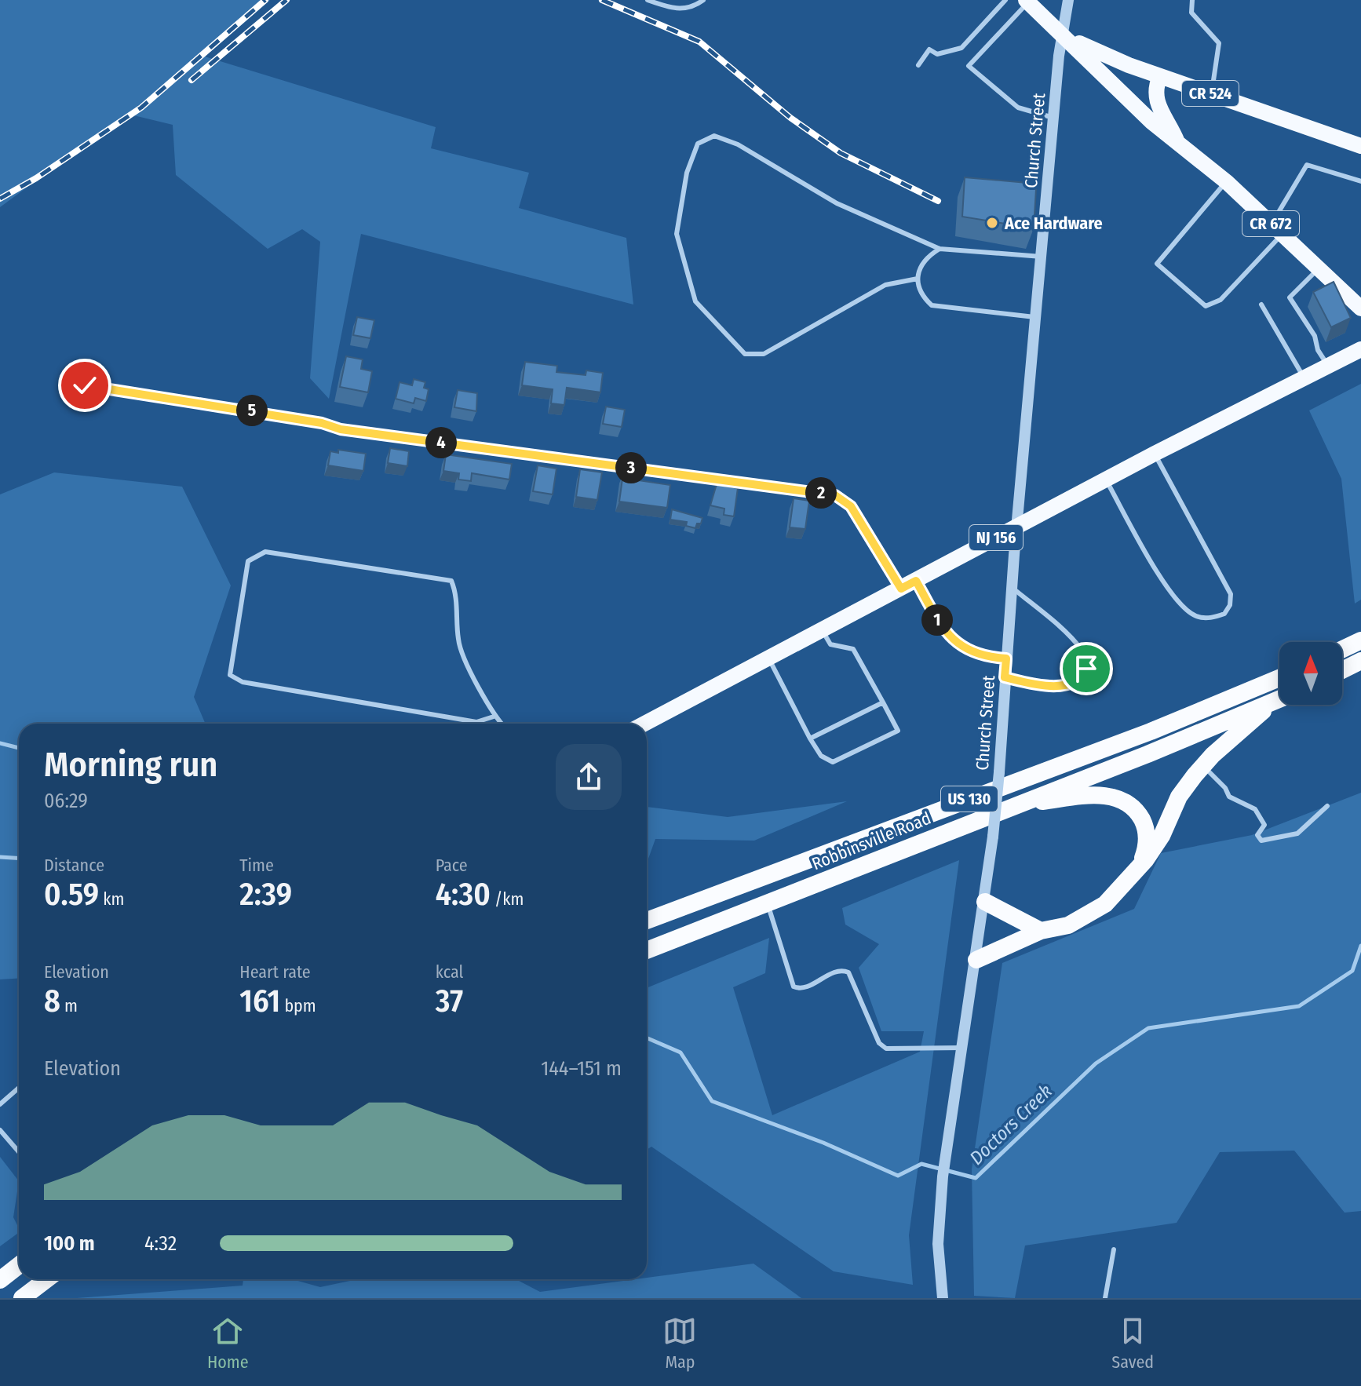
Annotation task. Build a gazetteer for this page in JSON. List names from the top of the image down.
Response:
{
  "streets": {
    "highway": ["US 130", "Robbinsville Road"],
    "main road": ["CR 524", "CR 672", "NJ 156"],
    "street": ["Church Street"]
  },
  "crossings": [
    ["CR 524", "Church Street"],
    ["CR 524", "CR 672"],
    ["Church Street", "CR 672"],
    ["Church Street", "NJ 156"]
  ],
  "water": ["Doctors Creek"],
  "places": ["Ace Hardware"],
  "north": "top",
  "page": {
    "pins": [
      "5",
      "4",
      "3",
      "2",
      "1"
    ],
    "heading": ["Morning run", "06:29"],
    "stats": [
      ["Distance", "0.59 km"],
      ["Time", "2:39"],
      ["Pace", "4:30 /km"],
      ["Elevation", "8 m"],
      ["Heart rate", "161 bpm"],
      ["kcal", "37"]
    ],
    "chart": ["Elevation", "144–151 m"],
    "list": [
      {
        "name": "100 m",
        "note": "4:32"
      }
    ],
    "tabs": ["Home", "Map", "Saved"]
  }
}
